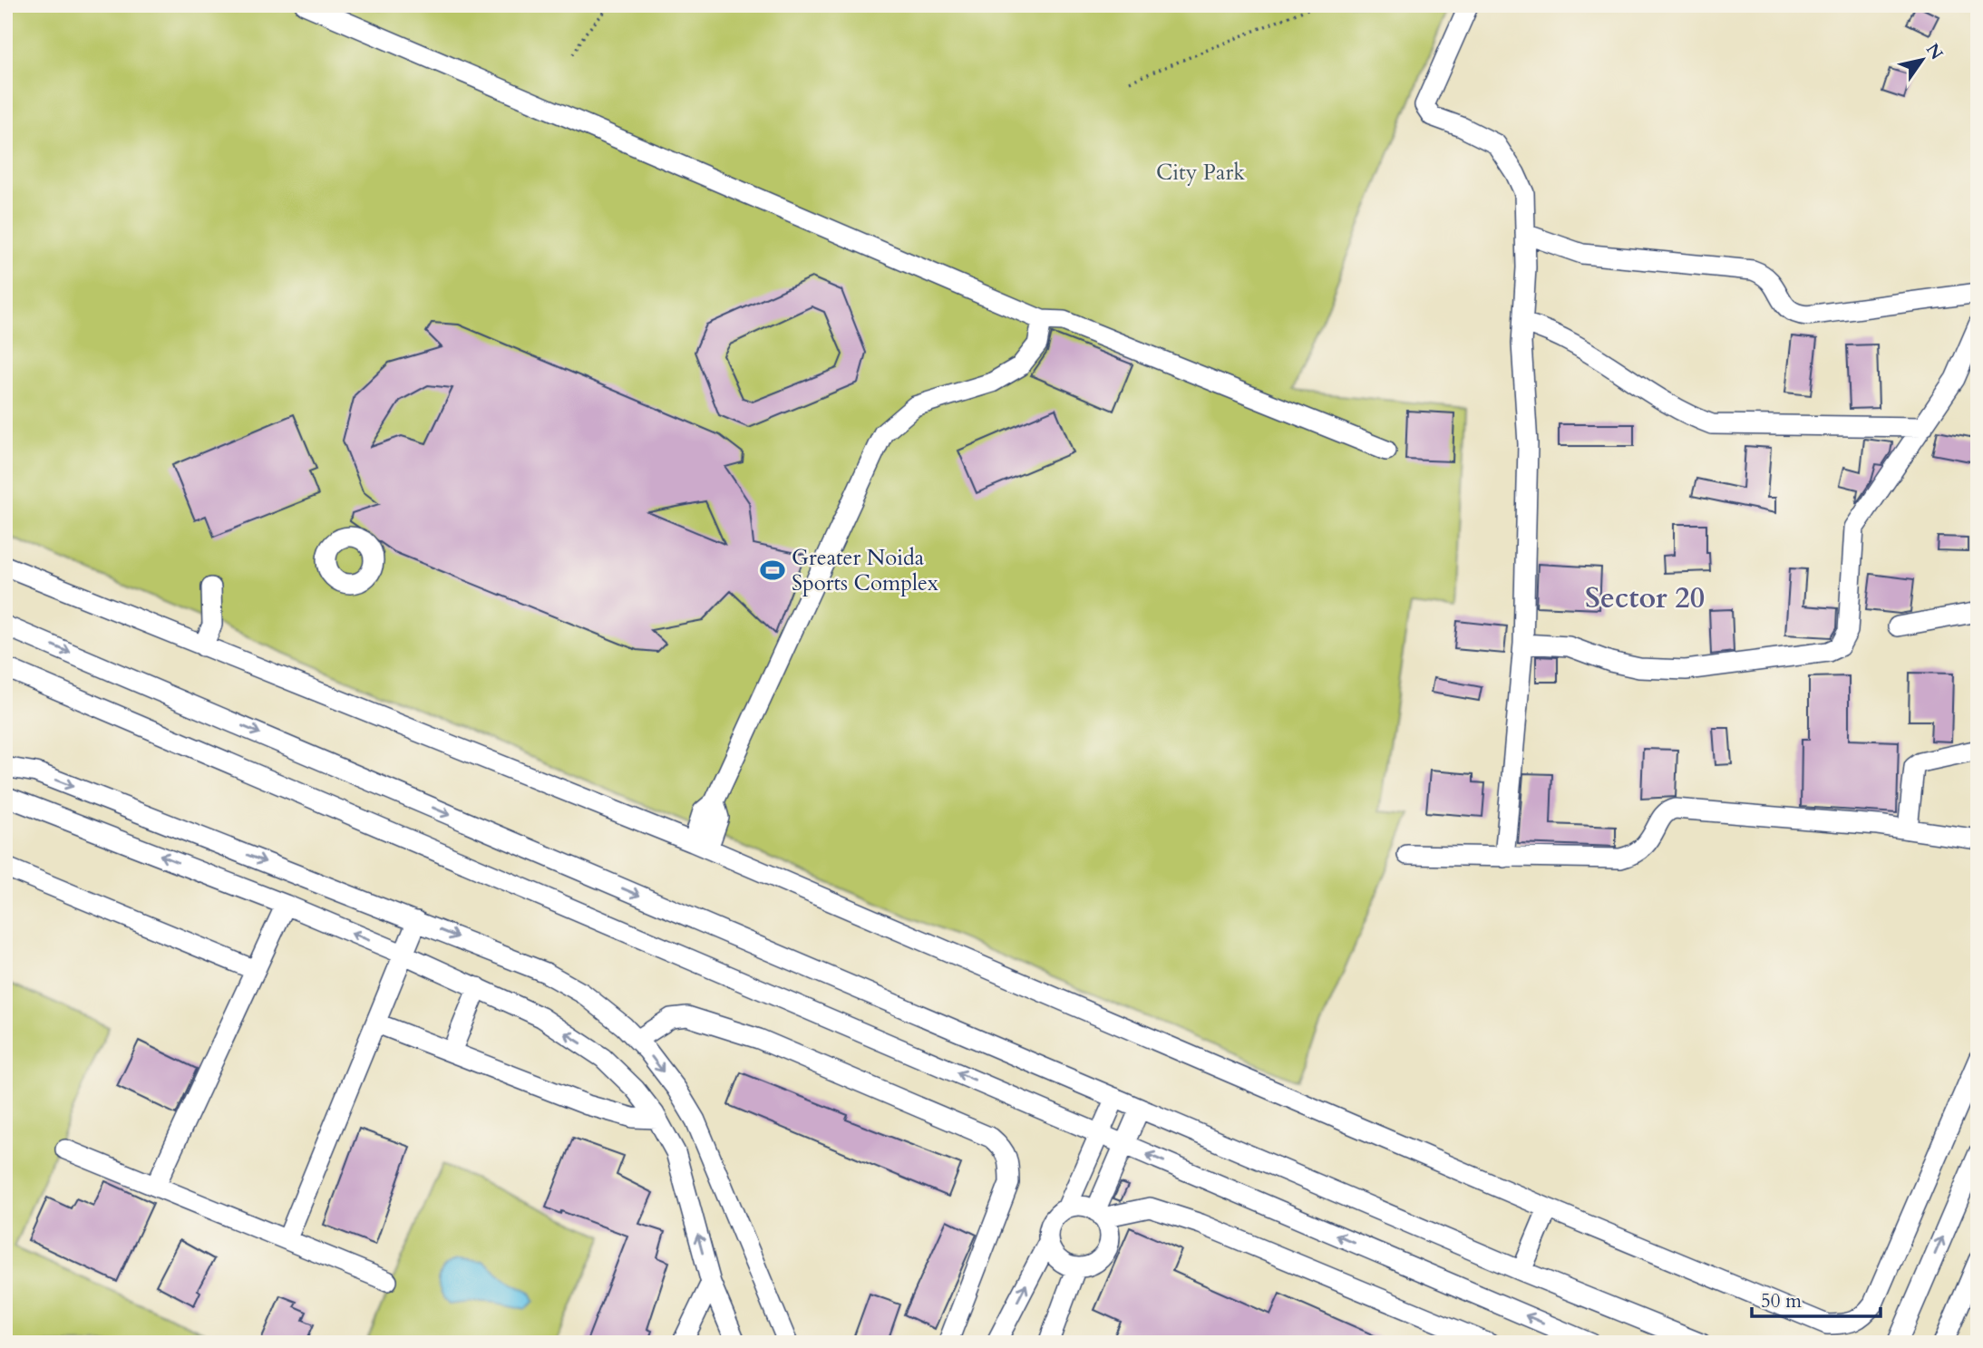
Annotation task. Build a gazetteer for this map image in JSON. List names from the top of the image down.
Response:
{
  "districts": ["Sector 20"],
  "parks": ["City Park"],
  "places": {
    "sports": ["Greater Noida Sports Complex"]
  },
  "scale_bar": "50 m",
  "north": "top right"
}
